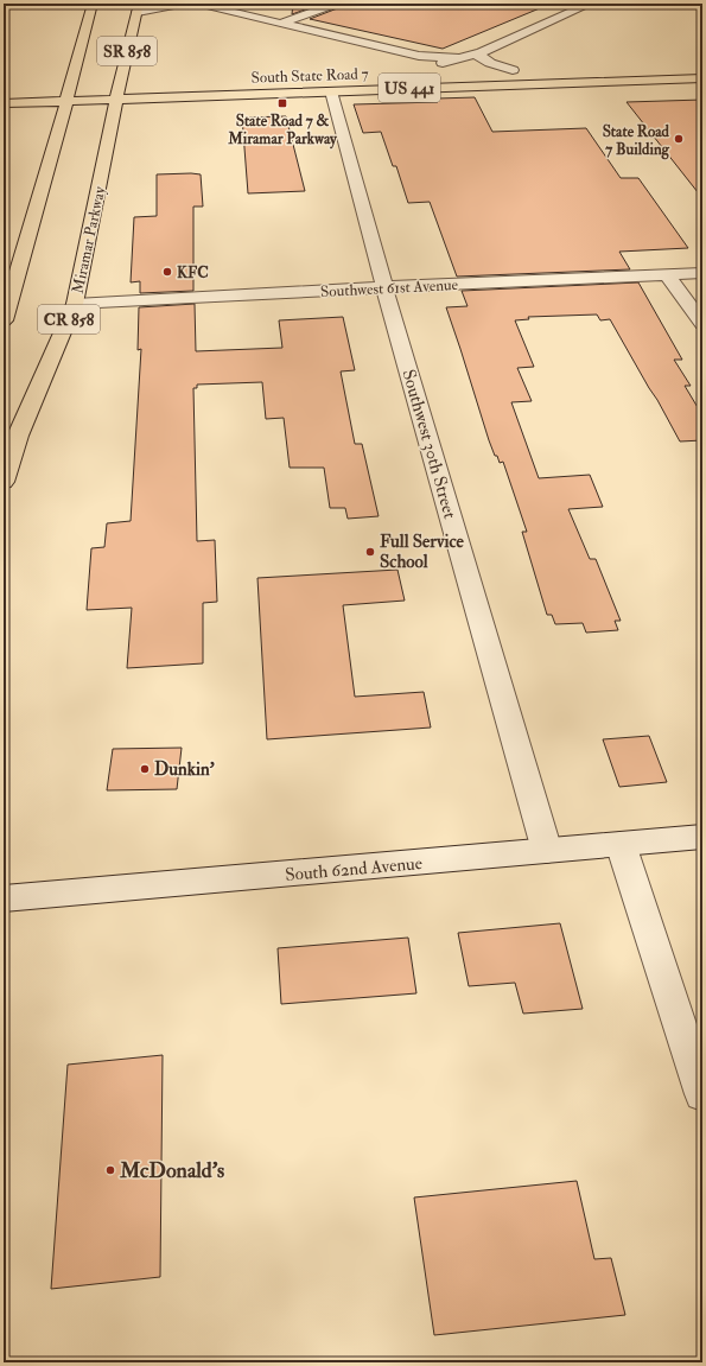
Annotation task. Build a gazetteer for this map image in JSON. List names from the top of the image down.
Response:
{
  "streets": {
    "main road": [
      "SR 858",
      "South State Road 7",
      "US 441",
      "Miramar Parkway",
      "CR 858"
    ],
    "street": ["Southwest 61st Avenue", "Southwest 30th Street", "South 62nd Avenue"]
  },
  "crossings": [
    ["SR 858", "South State Road 7"],
    ["SR 858", "Miramar Parkway"],
    ["South State Road 7", "Miramar Parkway"],
    ["South State Road 7", "Southwest 30th Street"],
    ["Miramar Parkway", "Southwest 61st Avenue"],
    ["Southwest 61st Avenue", "Southwest 30th Street"],
    ["Southwest 30th Street", "South 62nd Avenue"]
  ],
  "places": {
    "transit": ["State Road 7 & Miramar Parkway"],
    "other": [
      "State Road 7 Building",
      "KFC",
      "Full Service School",
      "Dunkin'",
      "McDonald's"
    ]
  }
}
